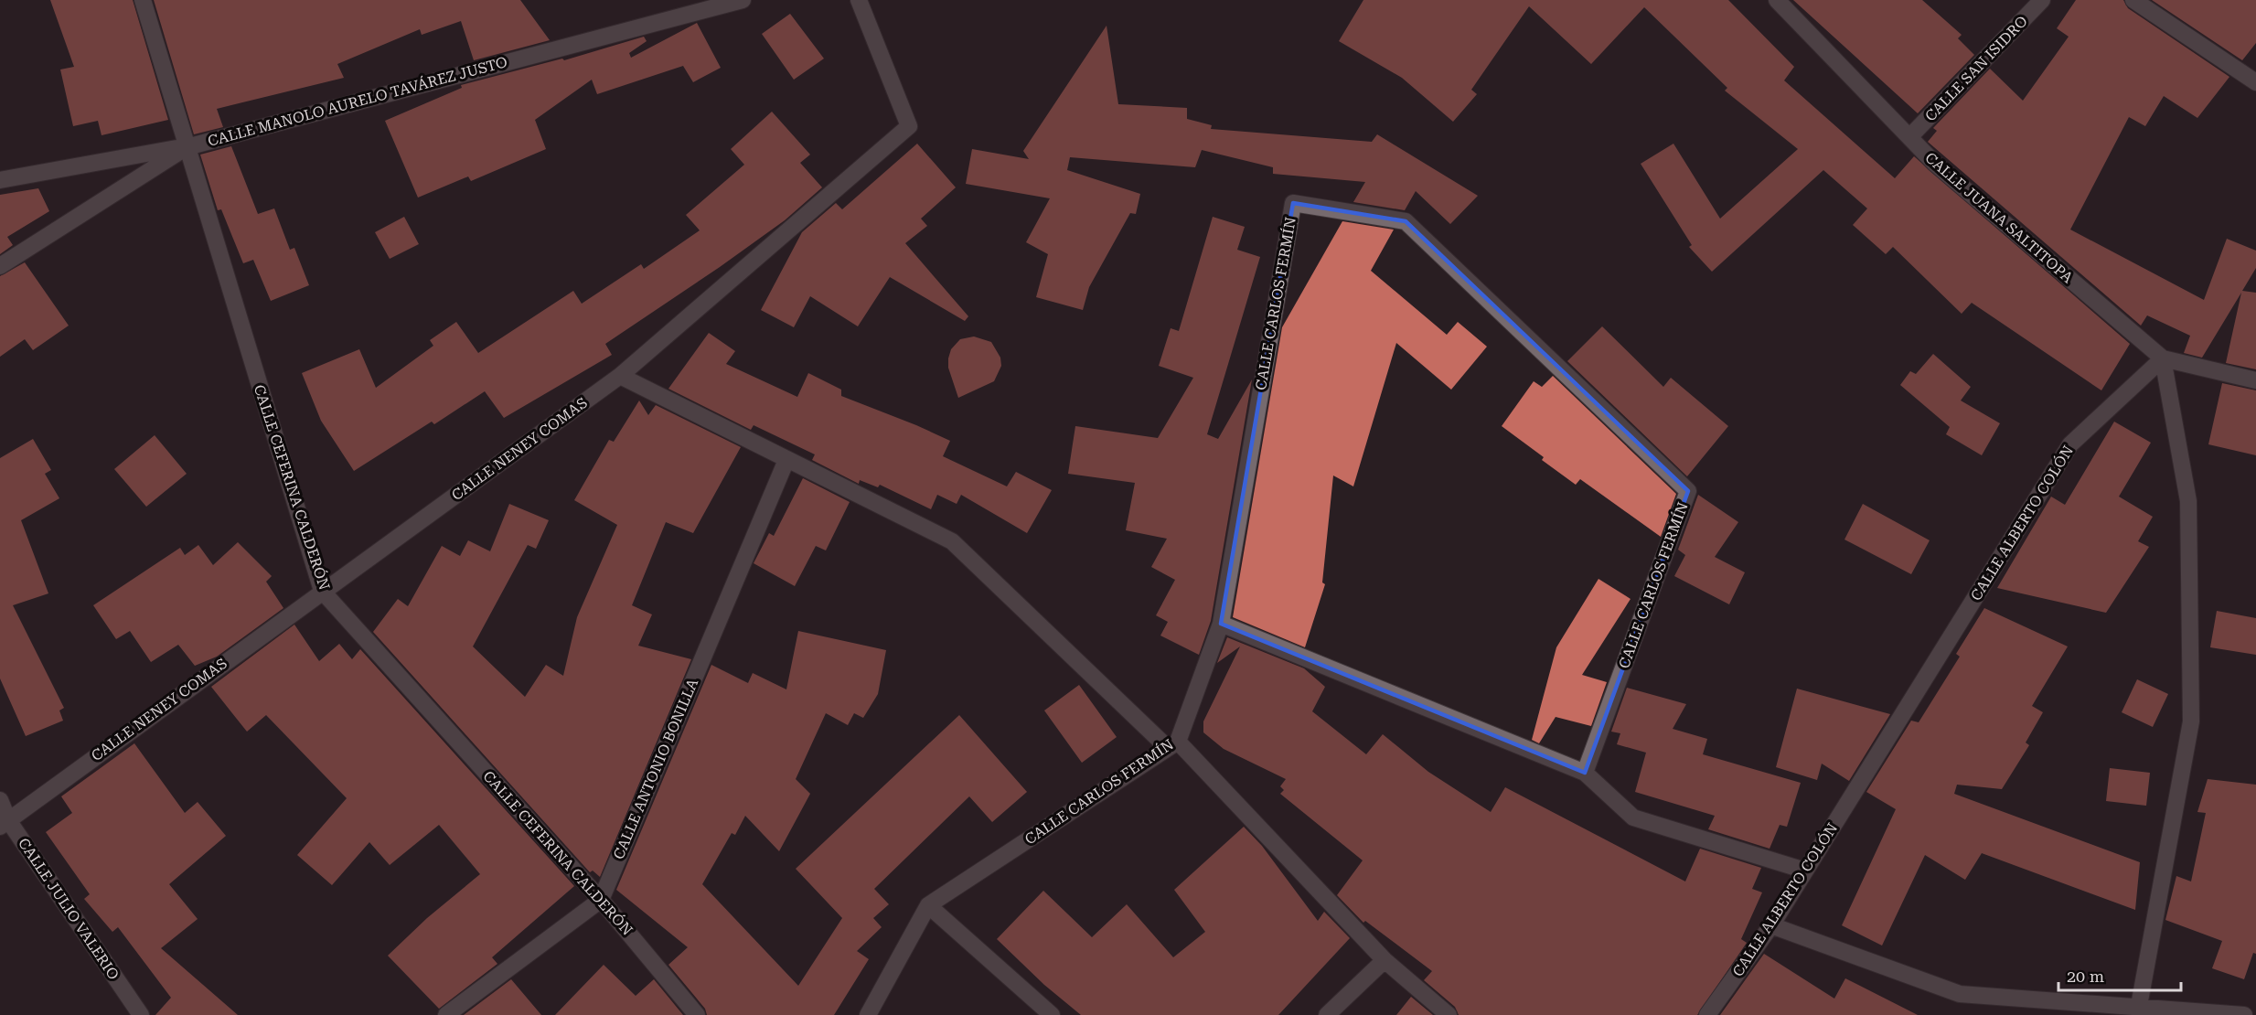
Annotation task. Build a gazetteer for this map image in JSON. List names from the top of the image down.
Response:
{
  "streets": {
    "street": [
      "CALLE SAN ISIDRO",
      "CALLE MANOLO AURELO TAVÁREZ JUSTO",
      "CALLE JUANA SALTITOPA",
      "CALLE CARLOS FERMÍN",
      "CALLE NENEY COMAS",
      "CALLE CEFERINA CALDERÓN",
      "CALLE ALBERTO COLÓN",
      "CALLE ANTONIO BONILLA",
      "CALLE JULIO VALERIO"
    ]
  },
  "crossings": [
    ["CALLE SAN ISIDRO", "CALLE JUANA SALTITOPA"],
    ["CALLE MANOLO AURELO TAVÁREZ JUSTO", "CALLE CEFERINA CALDERÓN"],
    ["CALLE JUANA SALTITOPA", "CALLE ALBERTO COLÓN"],
    ["CALLE NENEY COMAS", "CALLE CEFERINA CALDERÓN"],
    ["CALLE NENEY COMAS", "CALLE JULIO VALERIO"],
    ["CALLE CEFERINA CALDERÓN", "CALLE ANTONIO BONILLA"]
  ],
  "scale_bar": "20 m"
}
